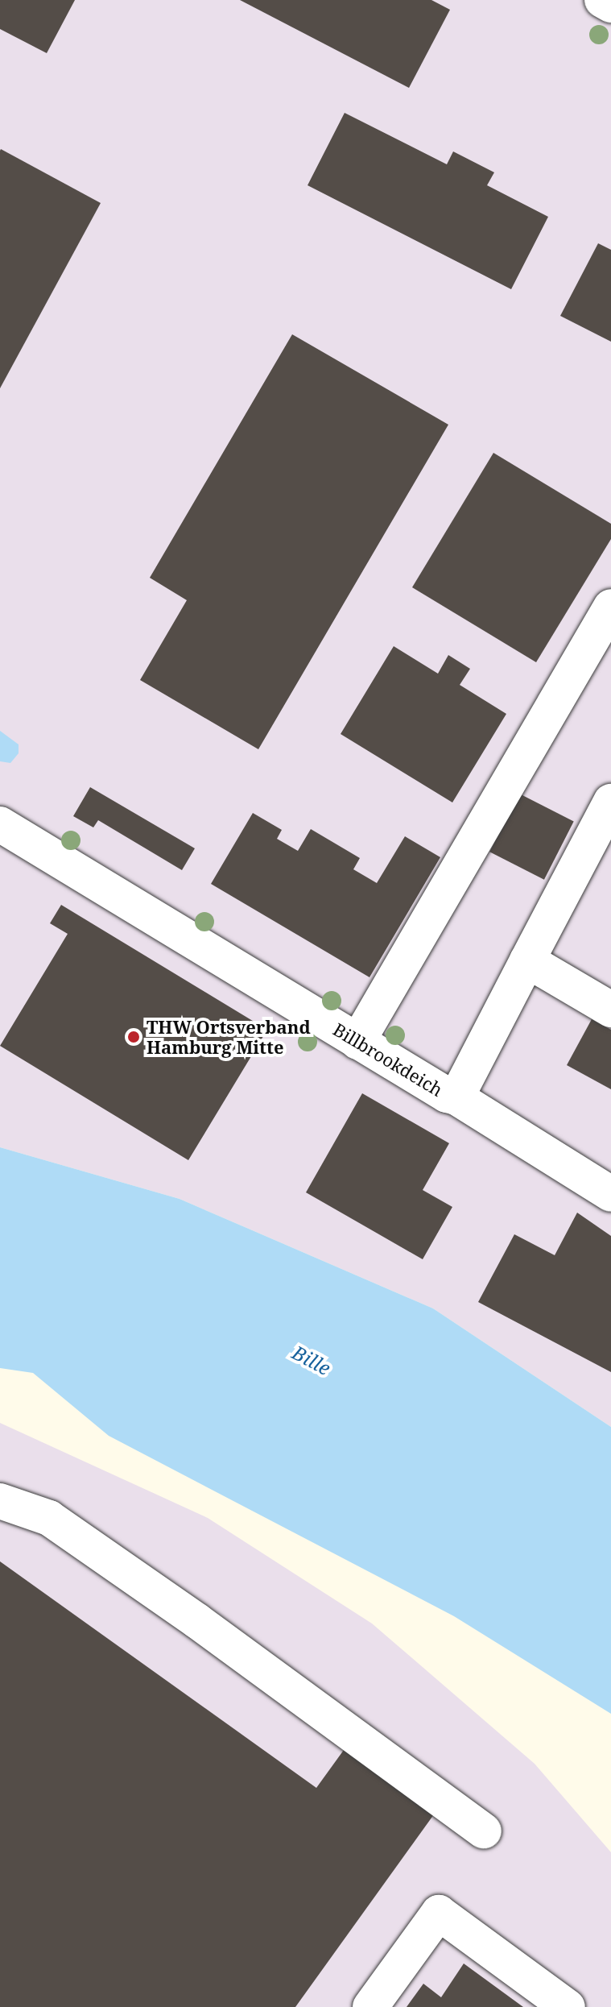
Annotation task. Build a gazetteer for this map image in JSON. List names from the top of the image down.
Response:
{
  "streets": {
    "street": ["Billbrookdeich"]
  },
  "water": ["Bille"],
  "places": ["THW Ortsverband Hamburg Mitte"]
}
